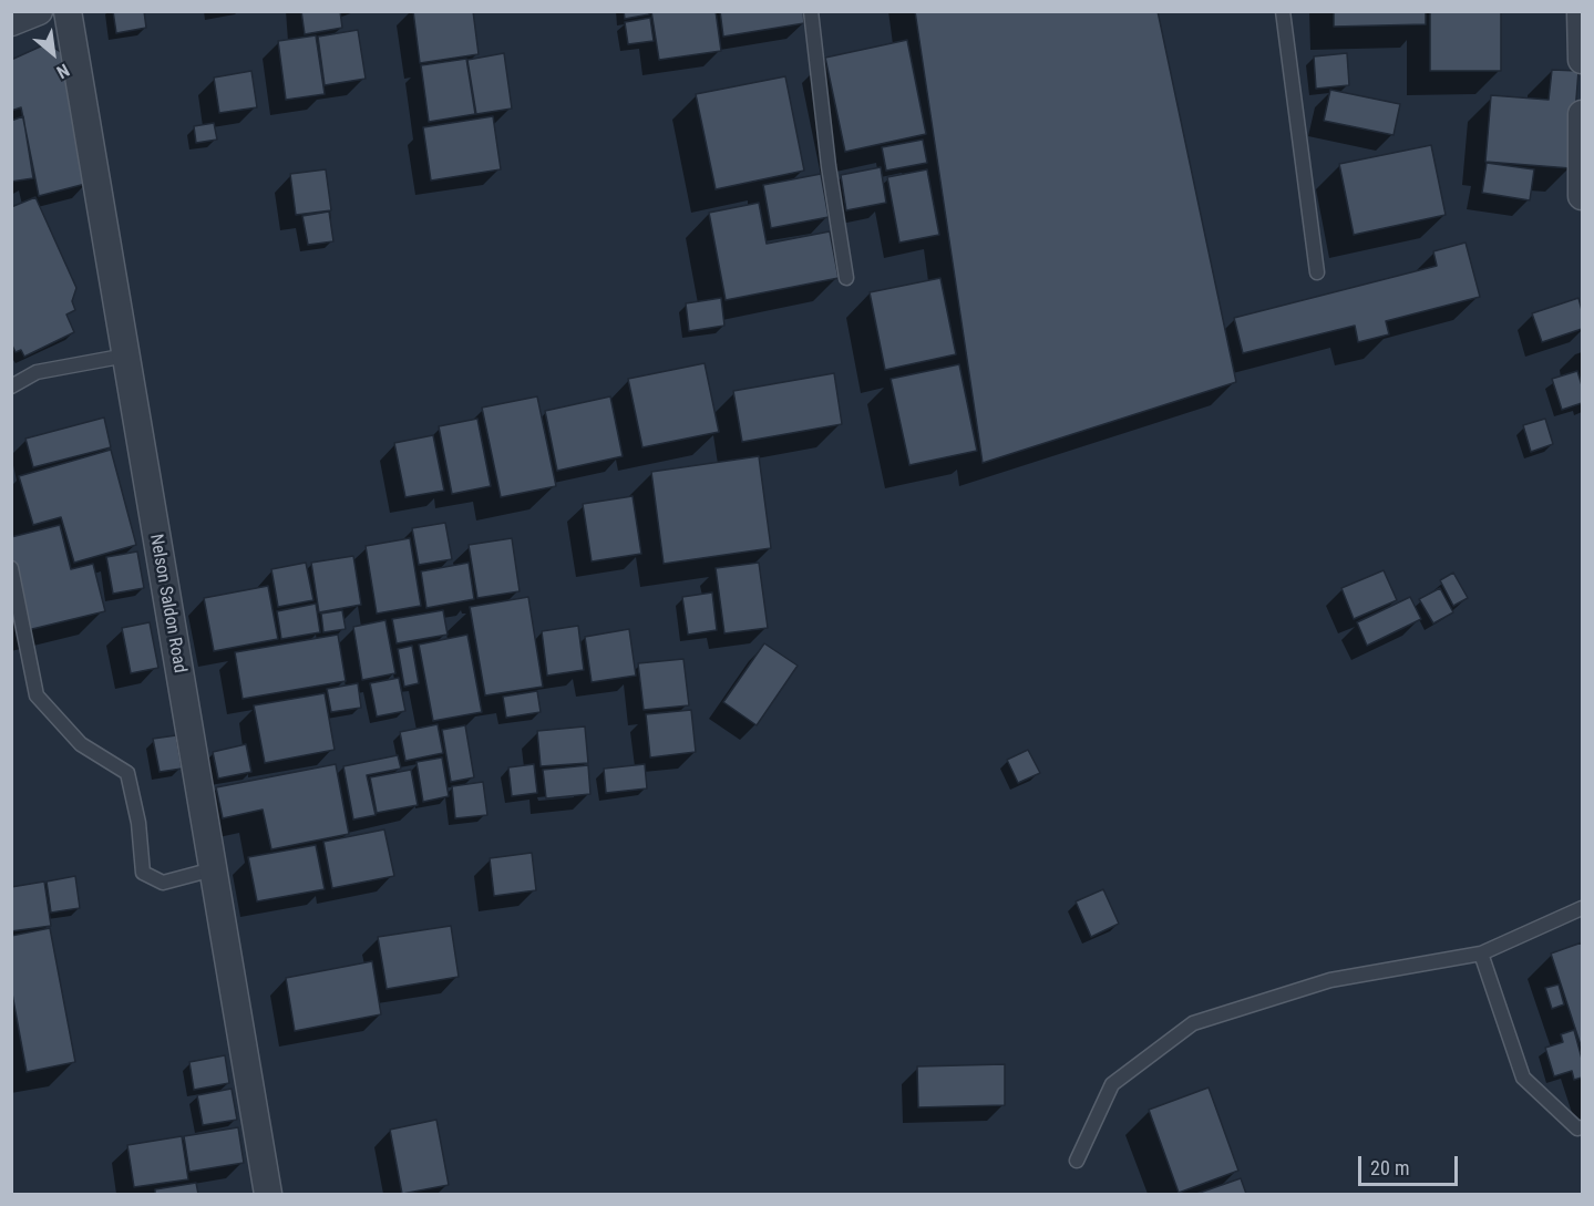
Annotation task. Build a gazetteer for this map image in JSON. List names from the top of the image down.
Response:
{
  "streets": {
    "street": ["Nelson Saldon Road"]
  },
  "scale_bar": "20 m",
  "north": "bottom right"
}
